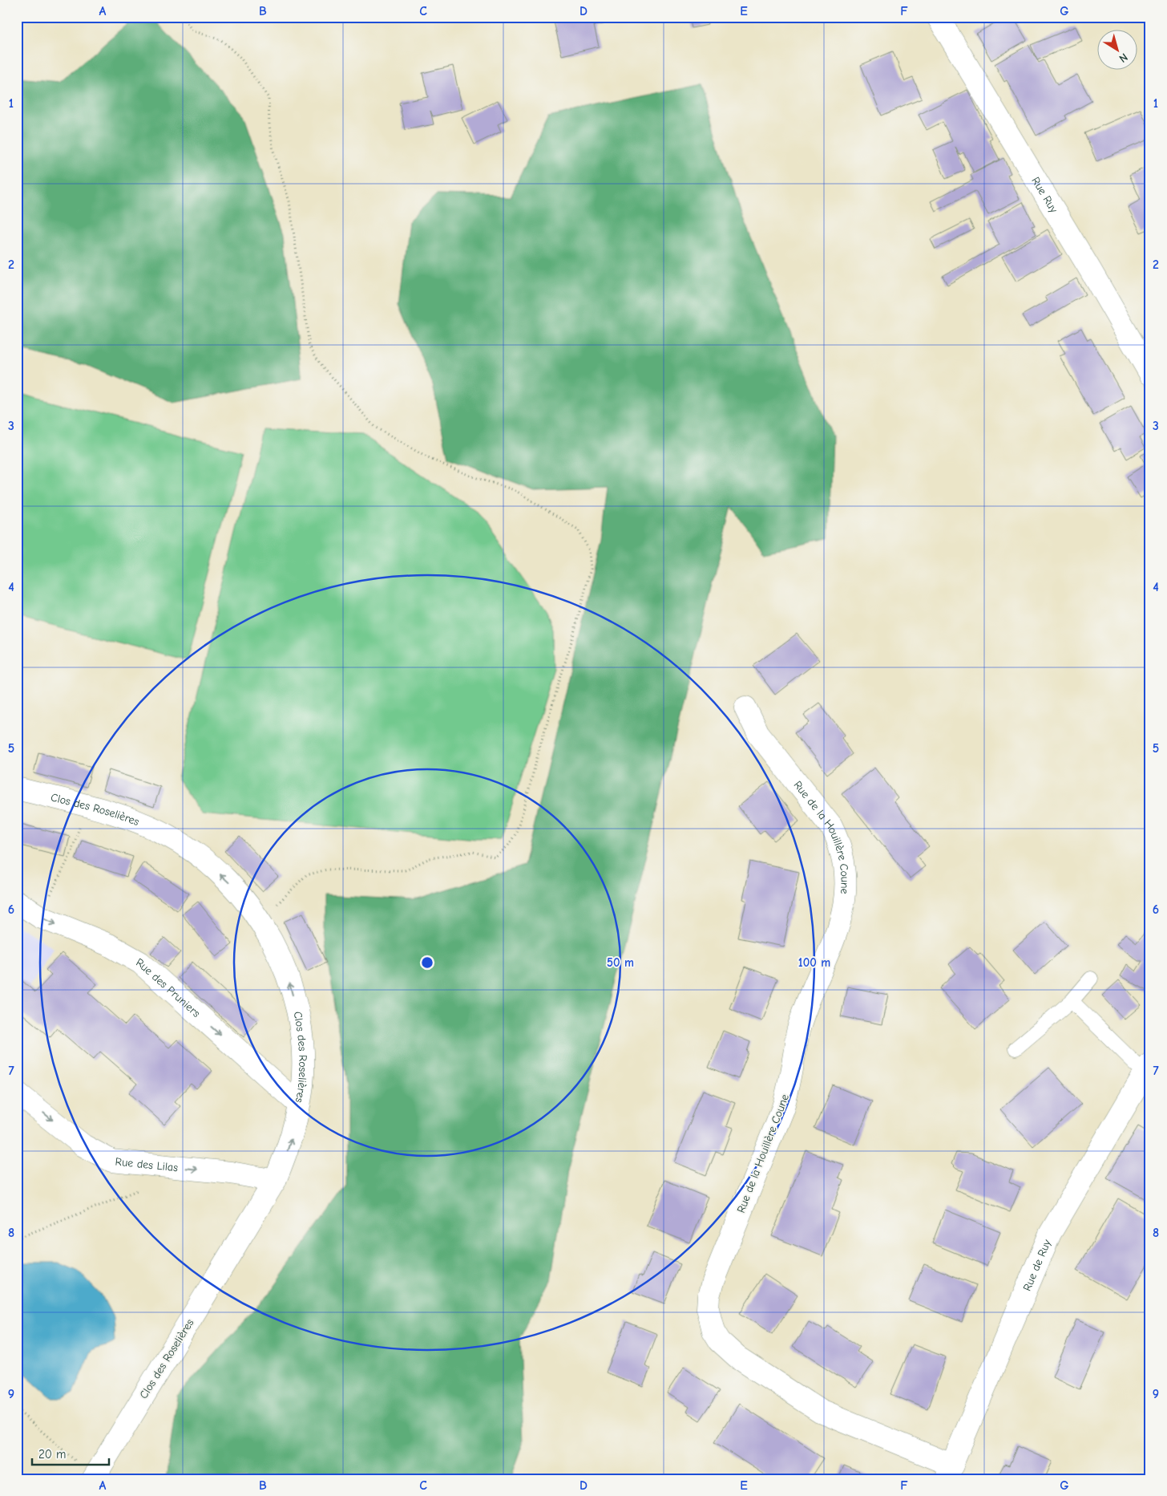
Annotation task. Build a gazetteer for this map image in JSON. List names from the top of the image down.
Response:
{
  "streets": {
    "street": [
      "Rue Ruy",
      "Clos des Roselières",
      "Rue de la Houillère Coune",
      "Rue des Pruniers",
      "Rue des Lilas",
      "Rue de Ruy"
    ]
  },
  "crossings": [
    ["Clos des Roselières", "Rue des Pruniers"],
    ["Clos des Roselières", "Rue des Lilas"],
    ["Rue de la Houillère Coune", "Rue de Ruy"]
  ],
  "one_way": ["Clos des Roselières", "Rue des Pruniers", "Rue des Lilas"],
  "scale_bar": "20 m",
  "north": "bottom right",
  "grid": {
    "columns": [
      "A",
      "B",
      "C",
      "D",
      "E",
      "F",
      "G"
    ],
    "rows": [
      "1",
      "2",
      "3",
      "4",
      "5",
      "6",
      "7",
      "8",
      "9"
    ]
  },
  "rings": ["50 m", "100 m"]
}
